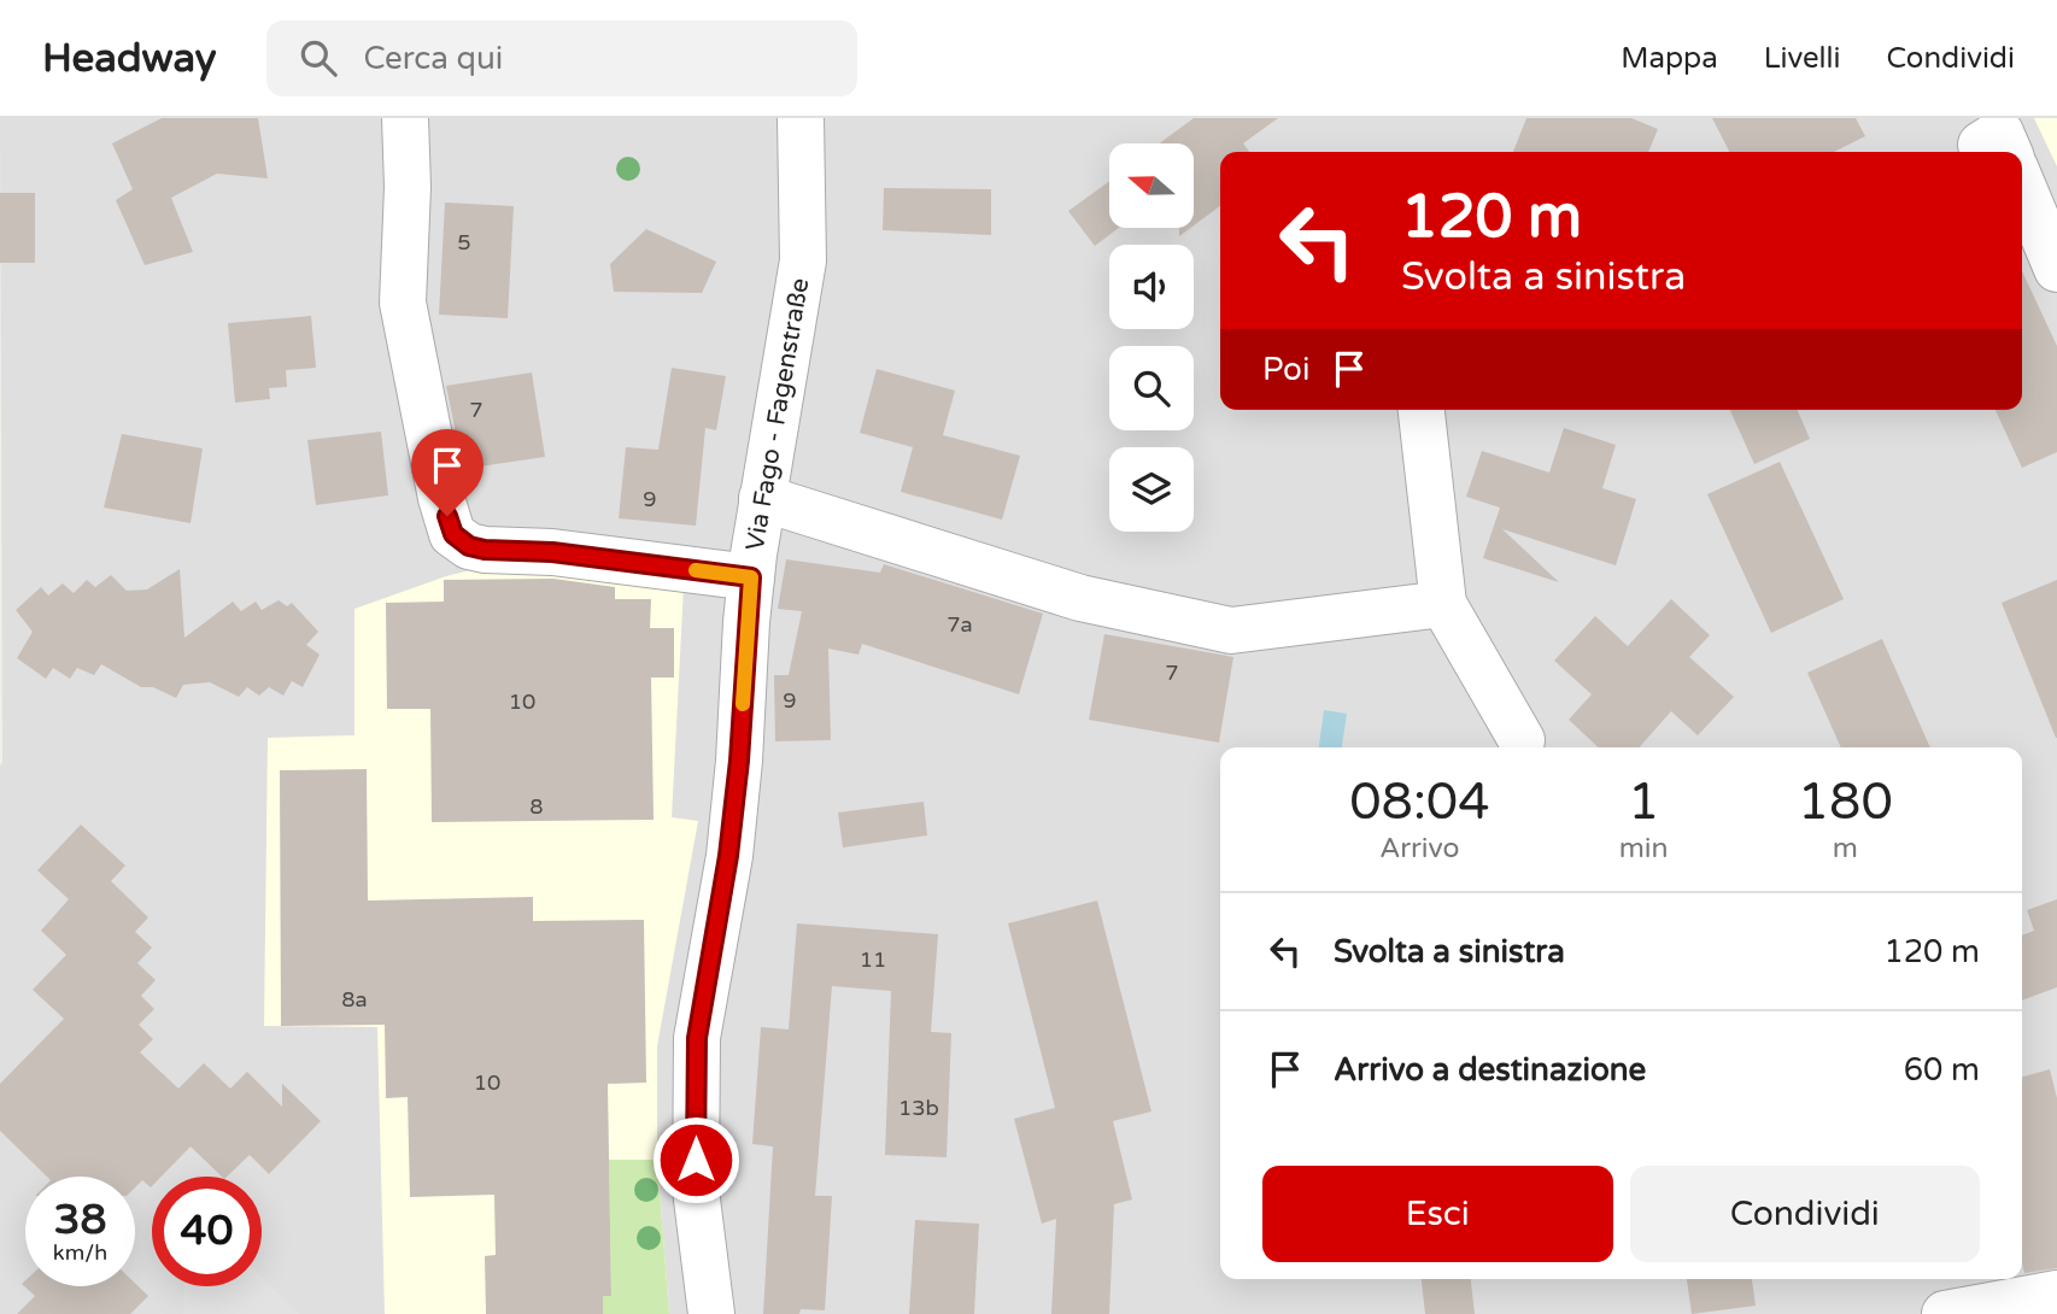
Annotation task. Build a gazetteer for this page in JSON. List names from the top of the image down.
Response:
{
  "streets": {
    "street": ["Via Fago - Fagenstraße"]
  },
  "house_numbers": [
    "5",
    "7",
    "9",
    "7a",
    "7",
    "9",
    "10",
    "8",
    "11",
    "8a",
    "10",
    "13b"
  ],
  "north": "left",
  "page": {
    "header": "Headway",
    "search": "Cerca qui",
    "nav": ["Mappa", "Livelli", "Condividi"],
    "turn": ["120 m", "Svolta a sinistra"],
    "then": "Poi",
    "eta": [
      "08:04",
      "Arrivo",
      "1",
      "min",
      "180",
      "m"
    ],
    "list": [
      {
        "name": "Svolta a sinistra",
        "value": "120 m"
      },
      {
        "name": "Arrivo a destinazione",
        "value": "60 m"
      }
    ],
    "buttons": ["Esci", "Condividi"],
    "speed": "38 km/h",
    "limit": "40"
  }
}
